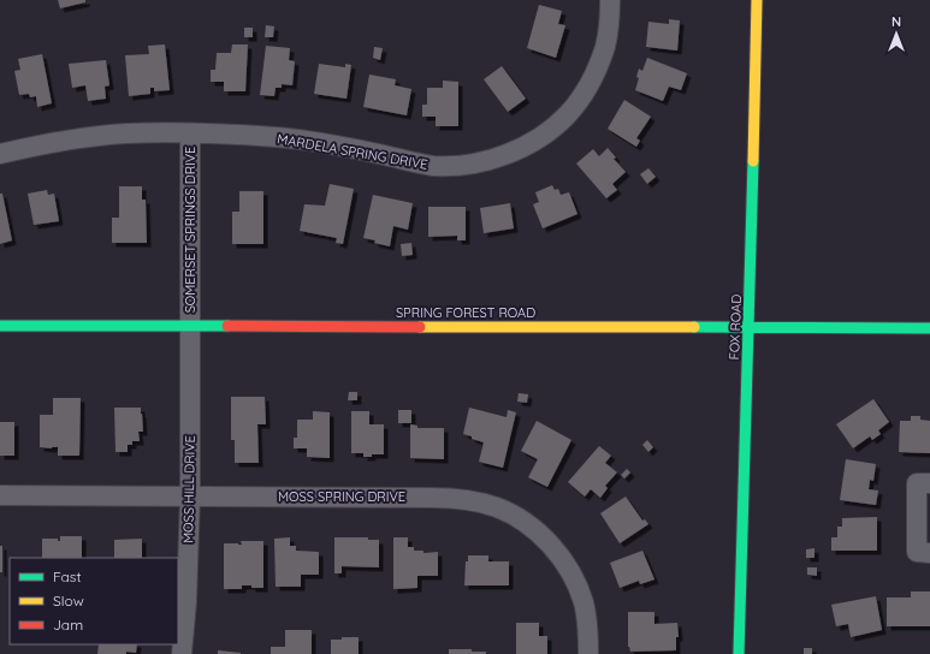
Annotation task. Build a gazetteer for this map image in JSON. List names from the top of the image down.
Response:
{
  "streets": {
    "main road": ["SPRING FOREST ROAD", "FOX ROAD"],
    "street": [
      "MARDELA SPRING DRIVE",
      "SOMERSET SPRINGS DRIVE",
      "MOSS HILL DRIVE",
      "MOSS SPRING DRIVE"
    ]
  },
  "crossings": [
    ["MARDELA SPRING DRIVE", "SOMERSET SPRINGS DRIVE"],
    ["SOMERSET SPRINGS DRIVE", "SPRING FOREST ROAD"],
    ["SOMERSET SPRINGS DRIVE", "MOSS HILL DRIVE"],
    ["SPRING FOREST ROAD", "FOX ROAD"],
    ["SPRING FOREST ROAD", "MOSS HILL DRIVE"],
    ["MOSS HILL DRIVE", "MOSS SPRING DRIVE"]
  ],
  "legend": ["Fast", "Slow", "Jam"],
  "north": "top"
}
